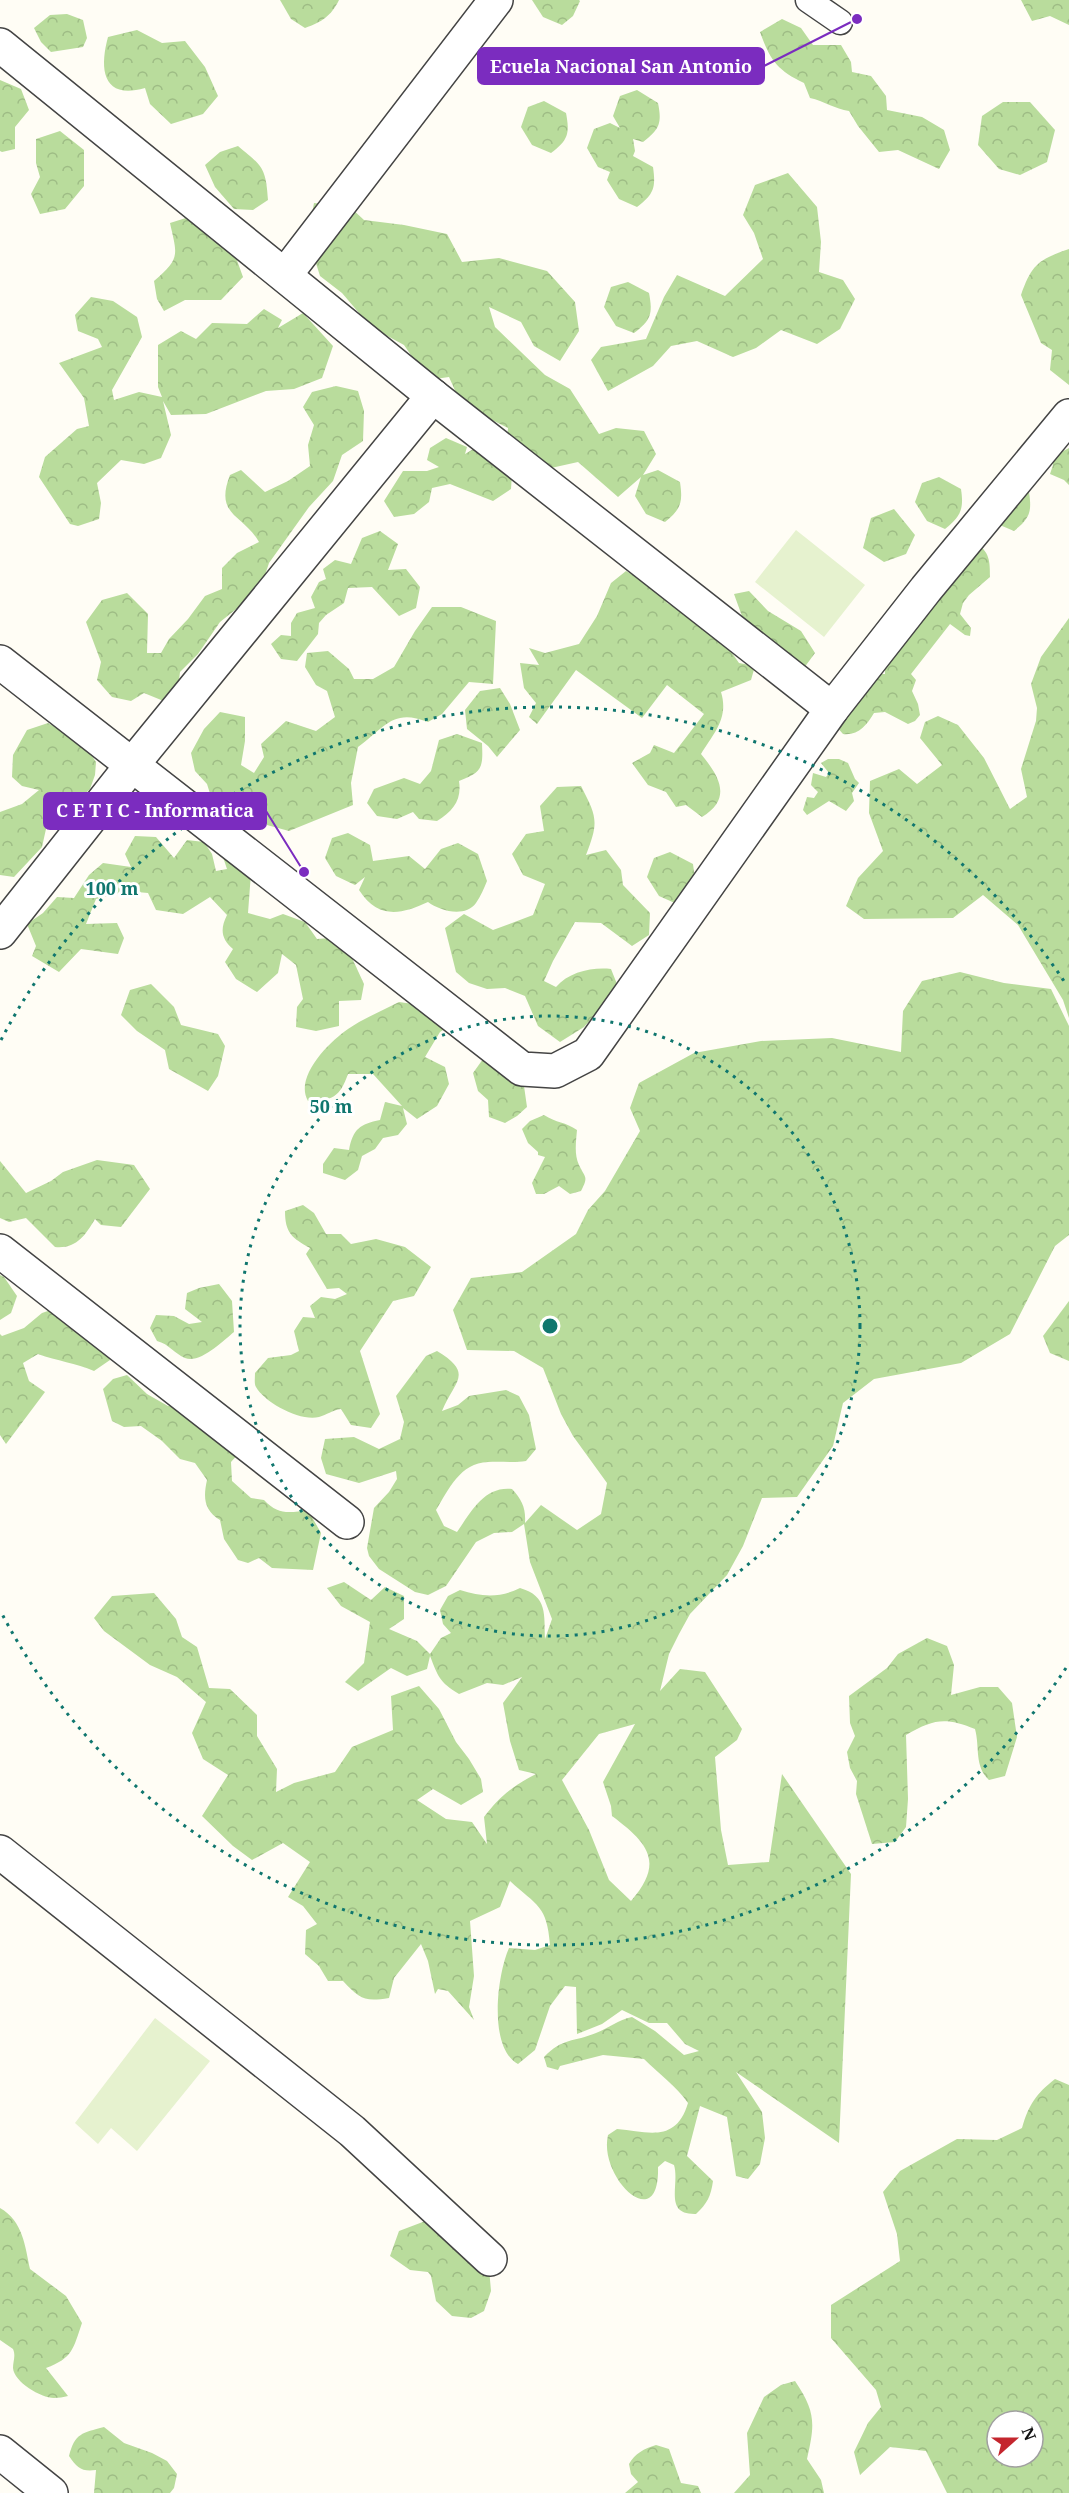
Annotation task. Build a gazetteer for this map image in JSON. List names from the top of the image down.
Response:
{
  "places": ["Ecuela Nacional San Antonio", "C E T I C - Informatica"],
  "north": "right",
  "rings": ["100 m", "50 m"]
}
